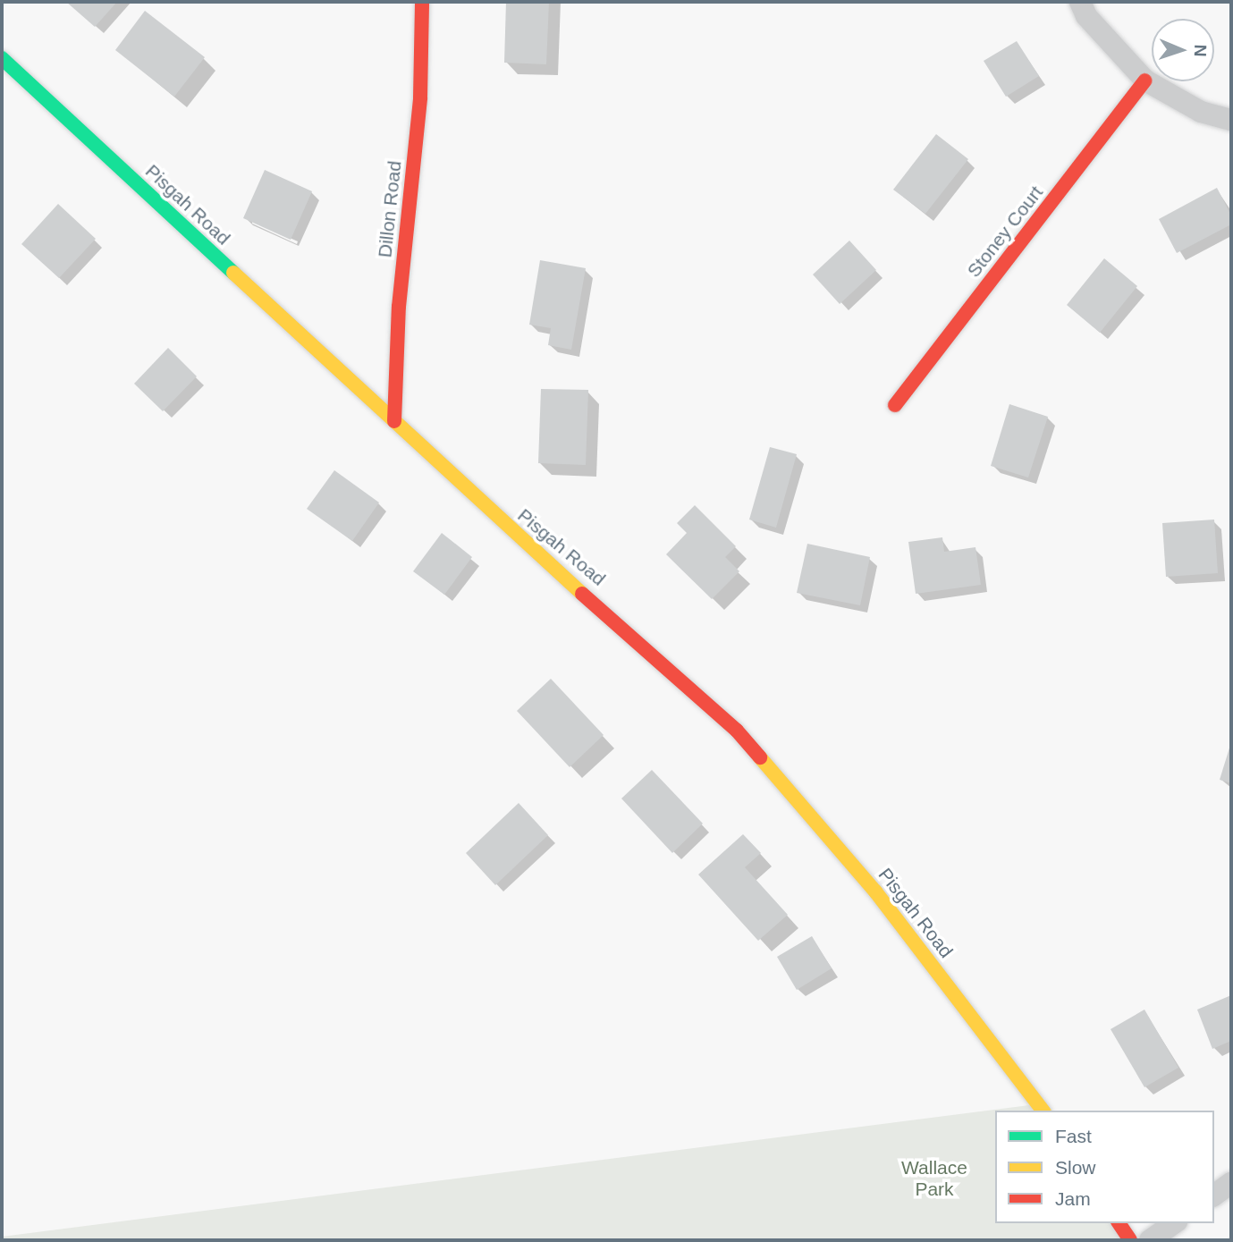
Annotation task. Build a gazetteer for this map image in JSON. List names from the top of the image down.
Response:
{
  "streets": {
    "street": ["Pisgah Road", "Dillon Road", "Stoney Court"]
  },
  "crossings": [
    ["Pisgah Road", "Dillon Road"]
  ],
  "parks": ["Wallace Park"],
  "legend": ["Fast", "Slow", "Jam"],
  "north": "right"
}
